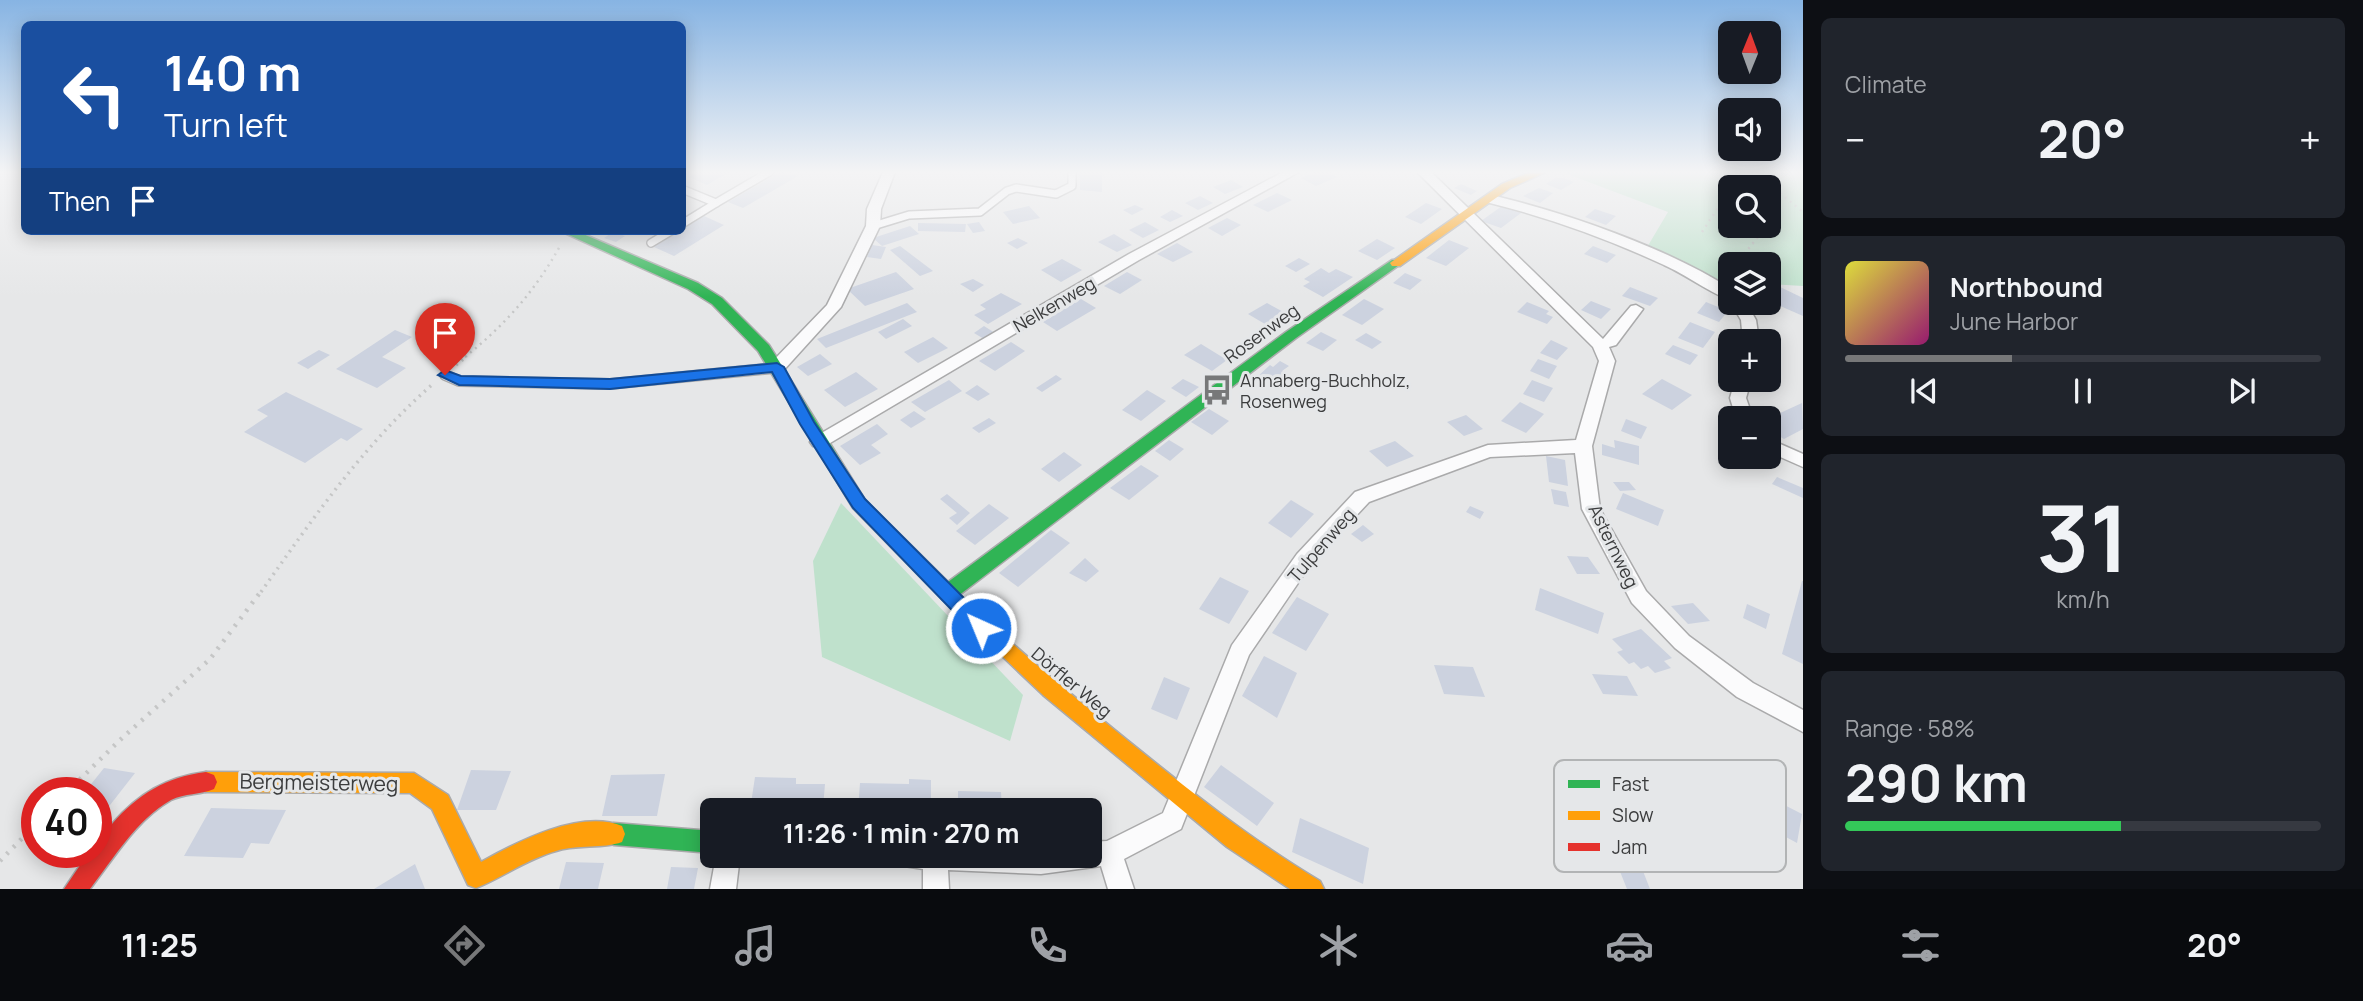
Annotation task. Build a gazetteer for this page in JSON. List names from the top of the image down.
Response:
{
  "streets": {
    "street": [
      "Nelkenweg",
      "Rosenweg",
      "Tulpenweg",
      "Asternweg",
      "Dörfler Weg",
      "Bergmeisterweg"
    ]
  },
  "crossings": [
    ["Nelkenweg", "Dörfler Weg"],
    ["Rosenweg", "Dörfler Weg"],
    ["Tulpenweg", "Asternweg"],
    ["Tulpenweg", "Dörfler Weg"]
  ],
  "places": {
    "bus stop": ["Annaberg-Buchholz, Rosenweg"]
  },
  "legend": ["Fast", "Slow", "Jam"],
  "north": "top",
  "page": {
    "tile": [
      "Climate",
      ["31", "km/h"],
      ["Range · 58%", "290 km"]
    ],
    "map_buttons": ["+", "−"],
    "turn": ["140 m", "Turn left"],
    "heat": ["−", "20°", "+"],
    "then": "Then",
    "song": ["Northbound", "June Harbor"],
    "limit": "40",
    "trip": "11:26 · 1 min · 270 m",
    "tabs": ["11:25", "20°"]
  }
}
